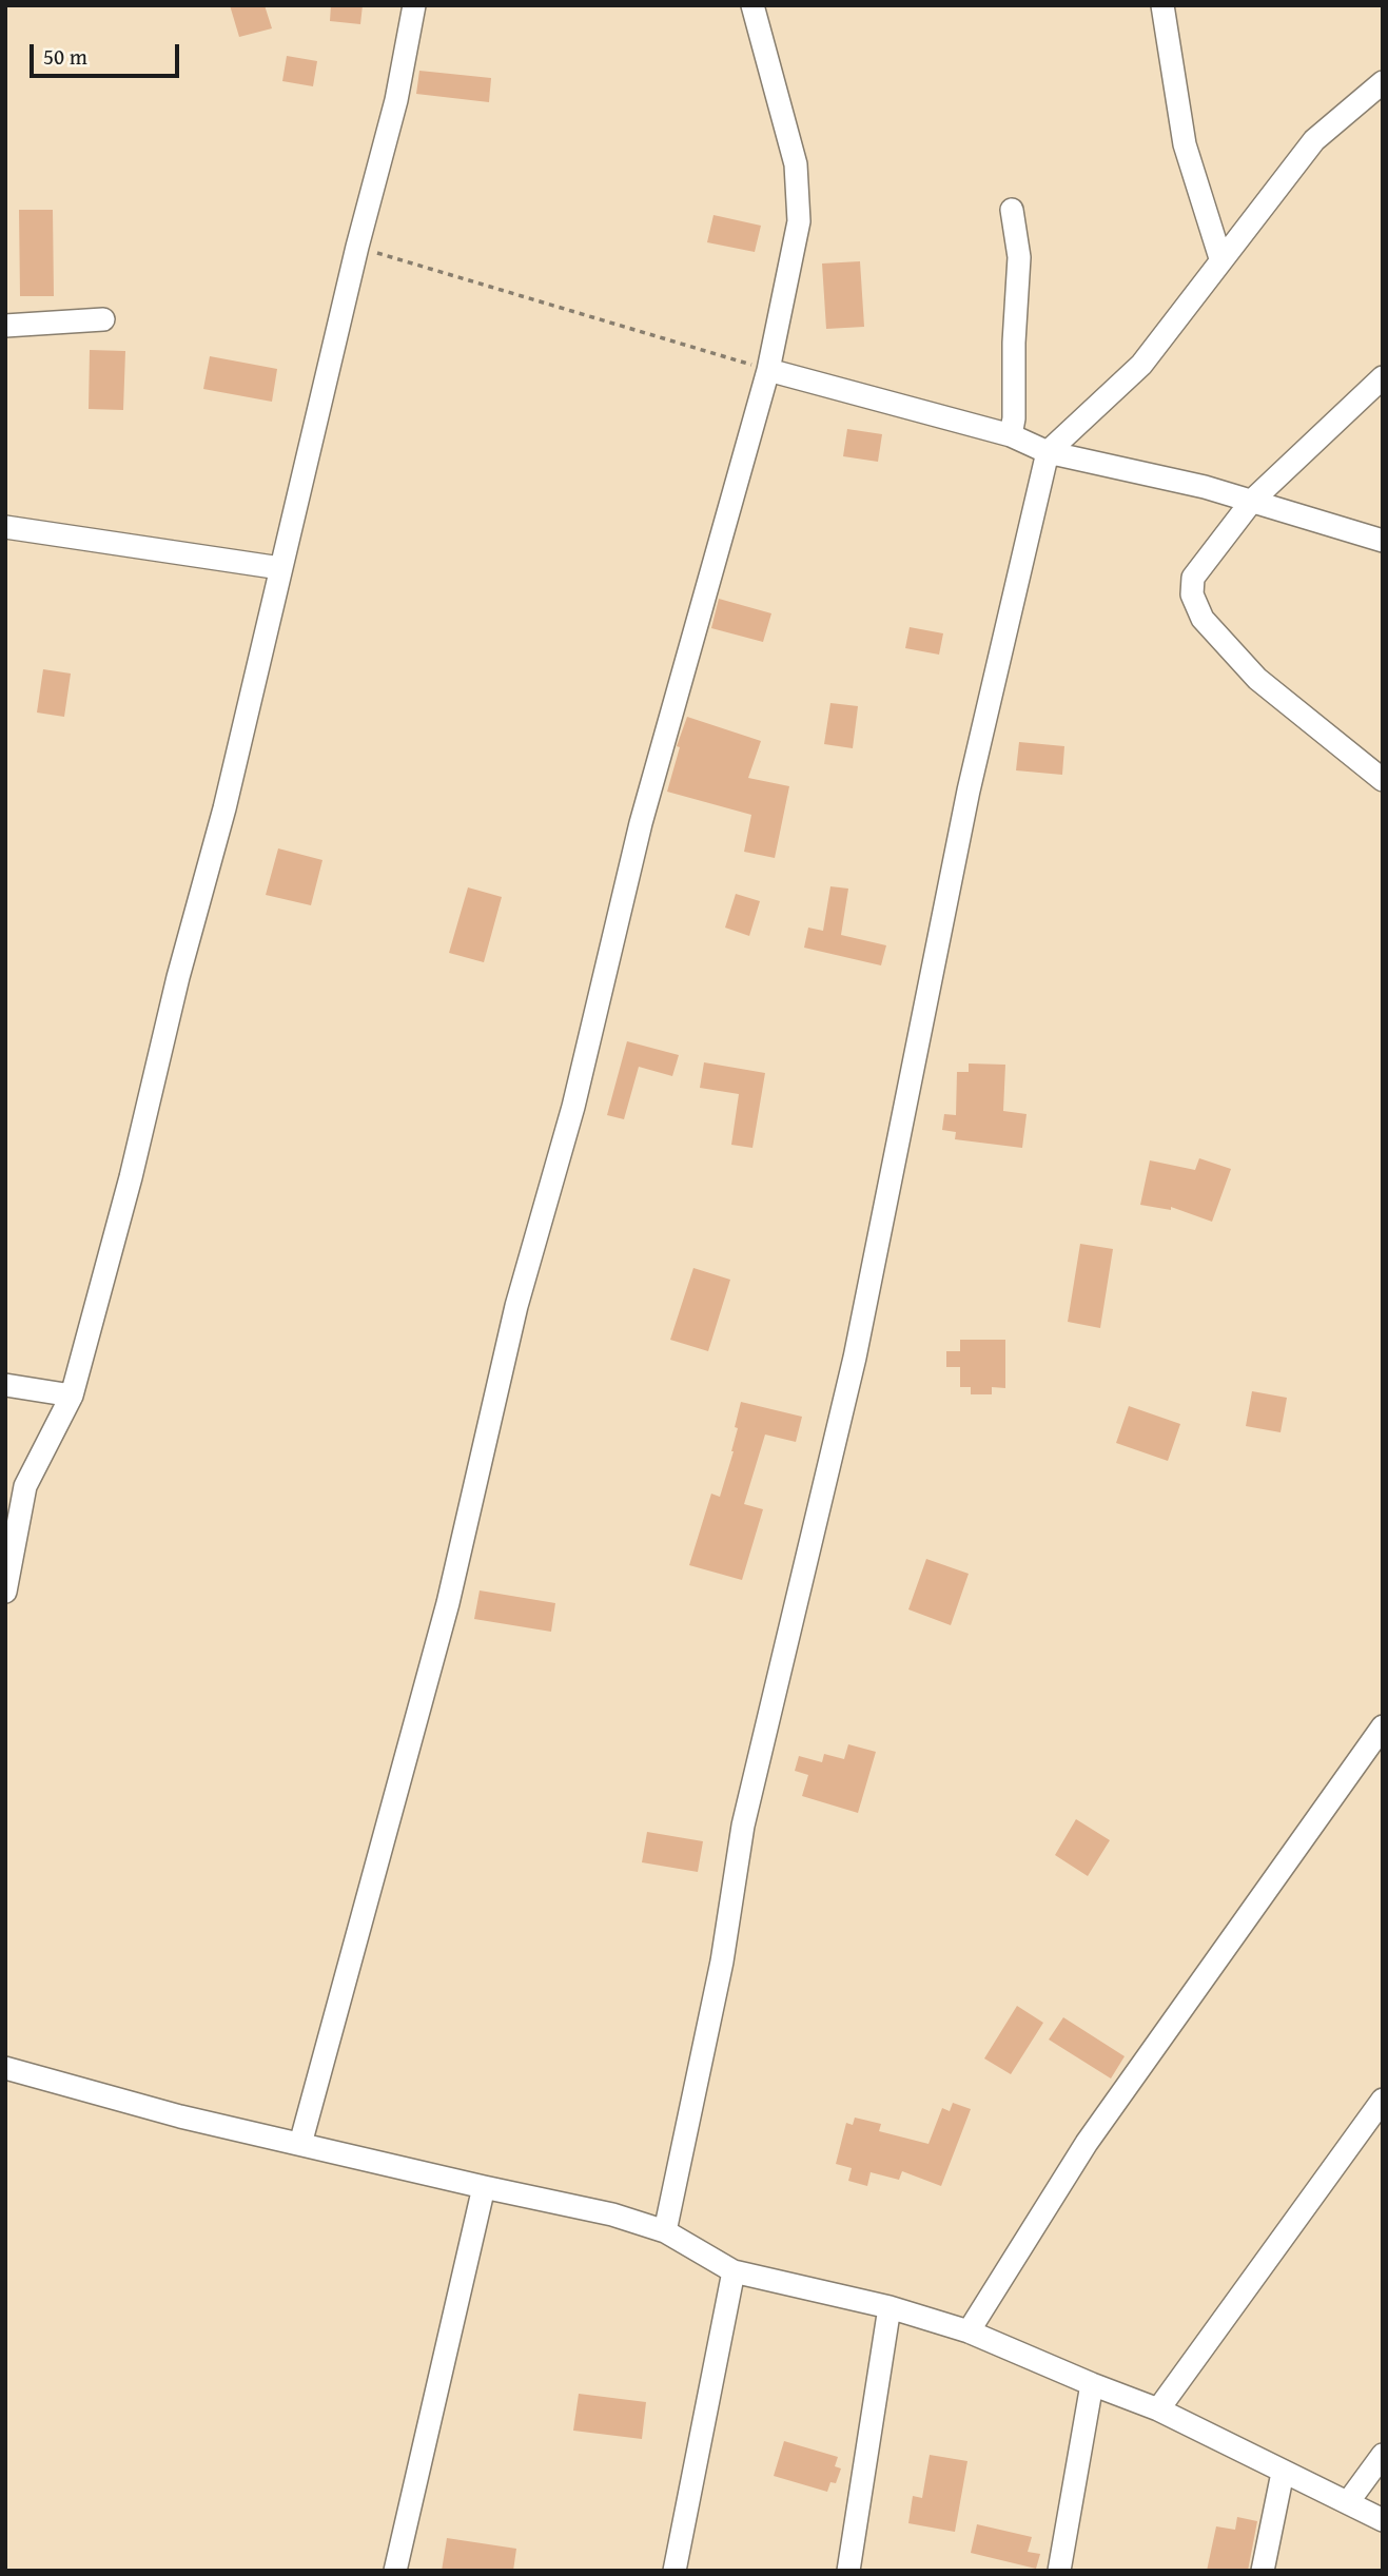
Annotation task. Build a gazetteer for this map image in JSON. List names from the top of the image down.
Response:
{
  "scale_bar": "50 m"
}
